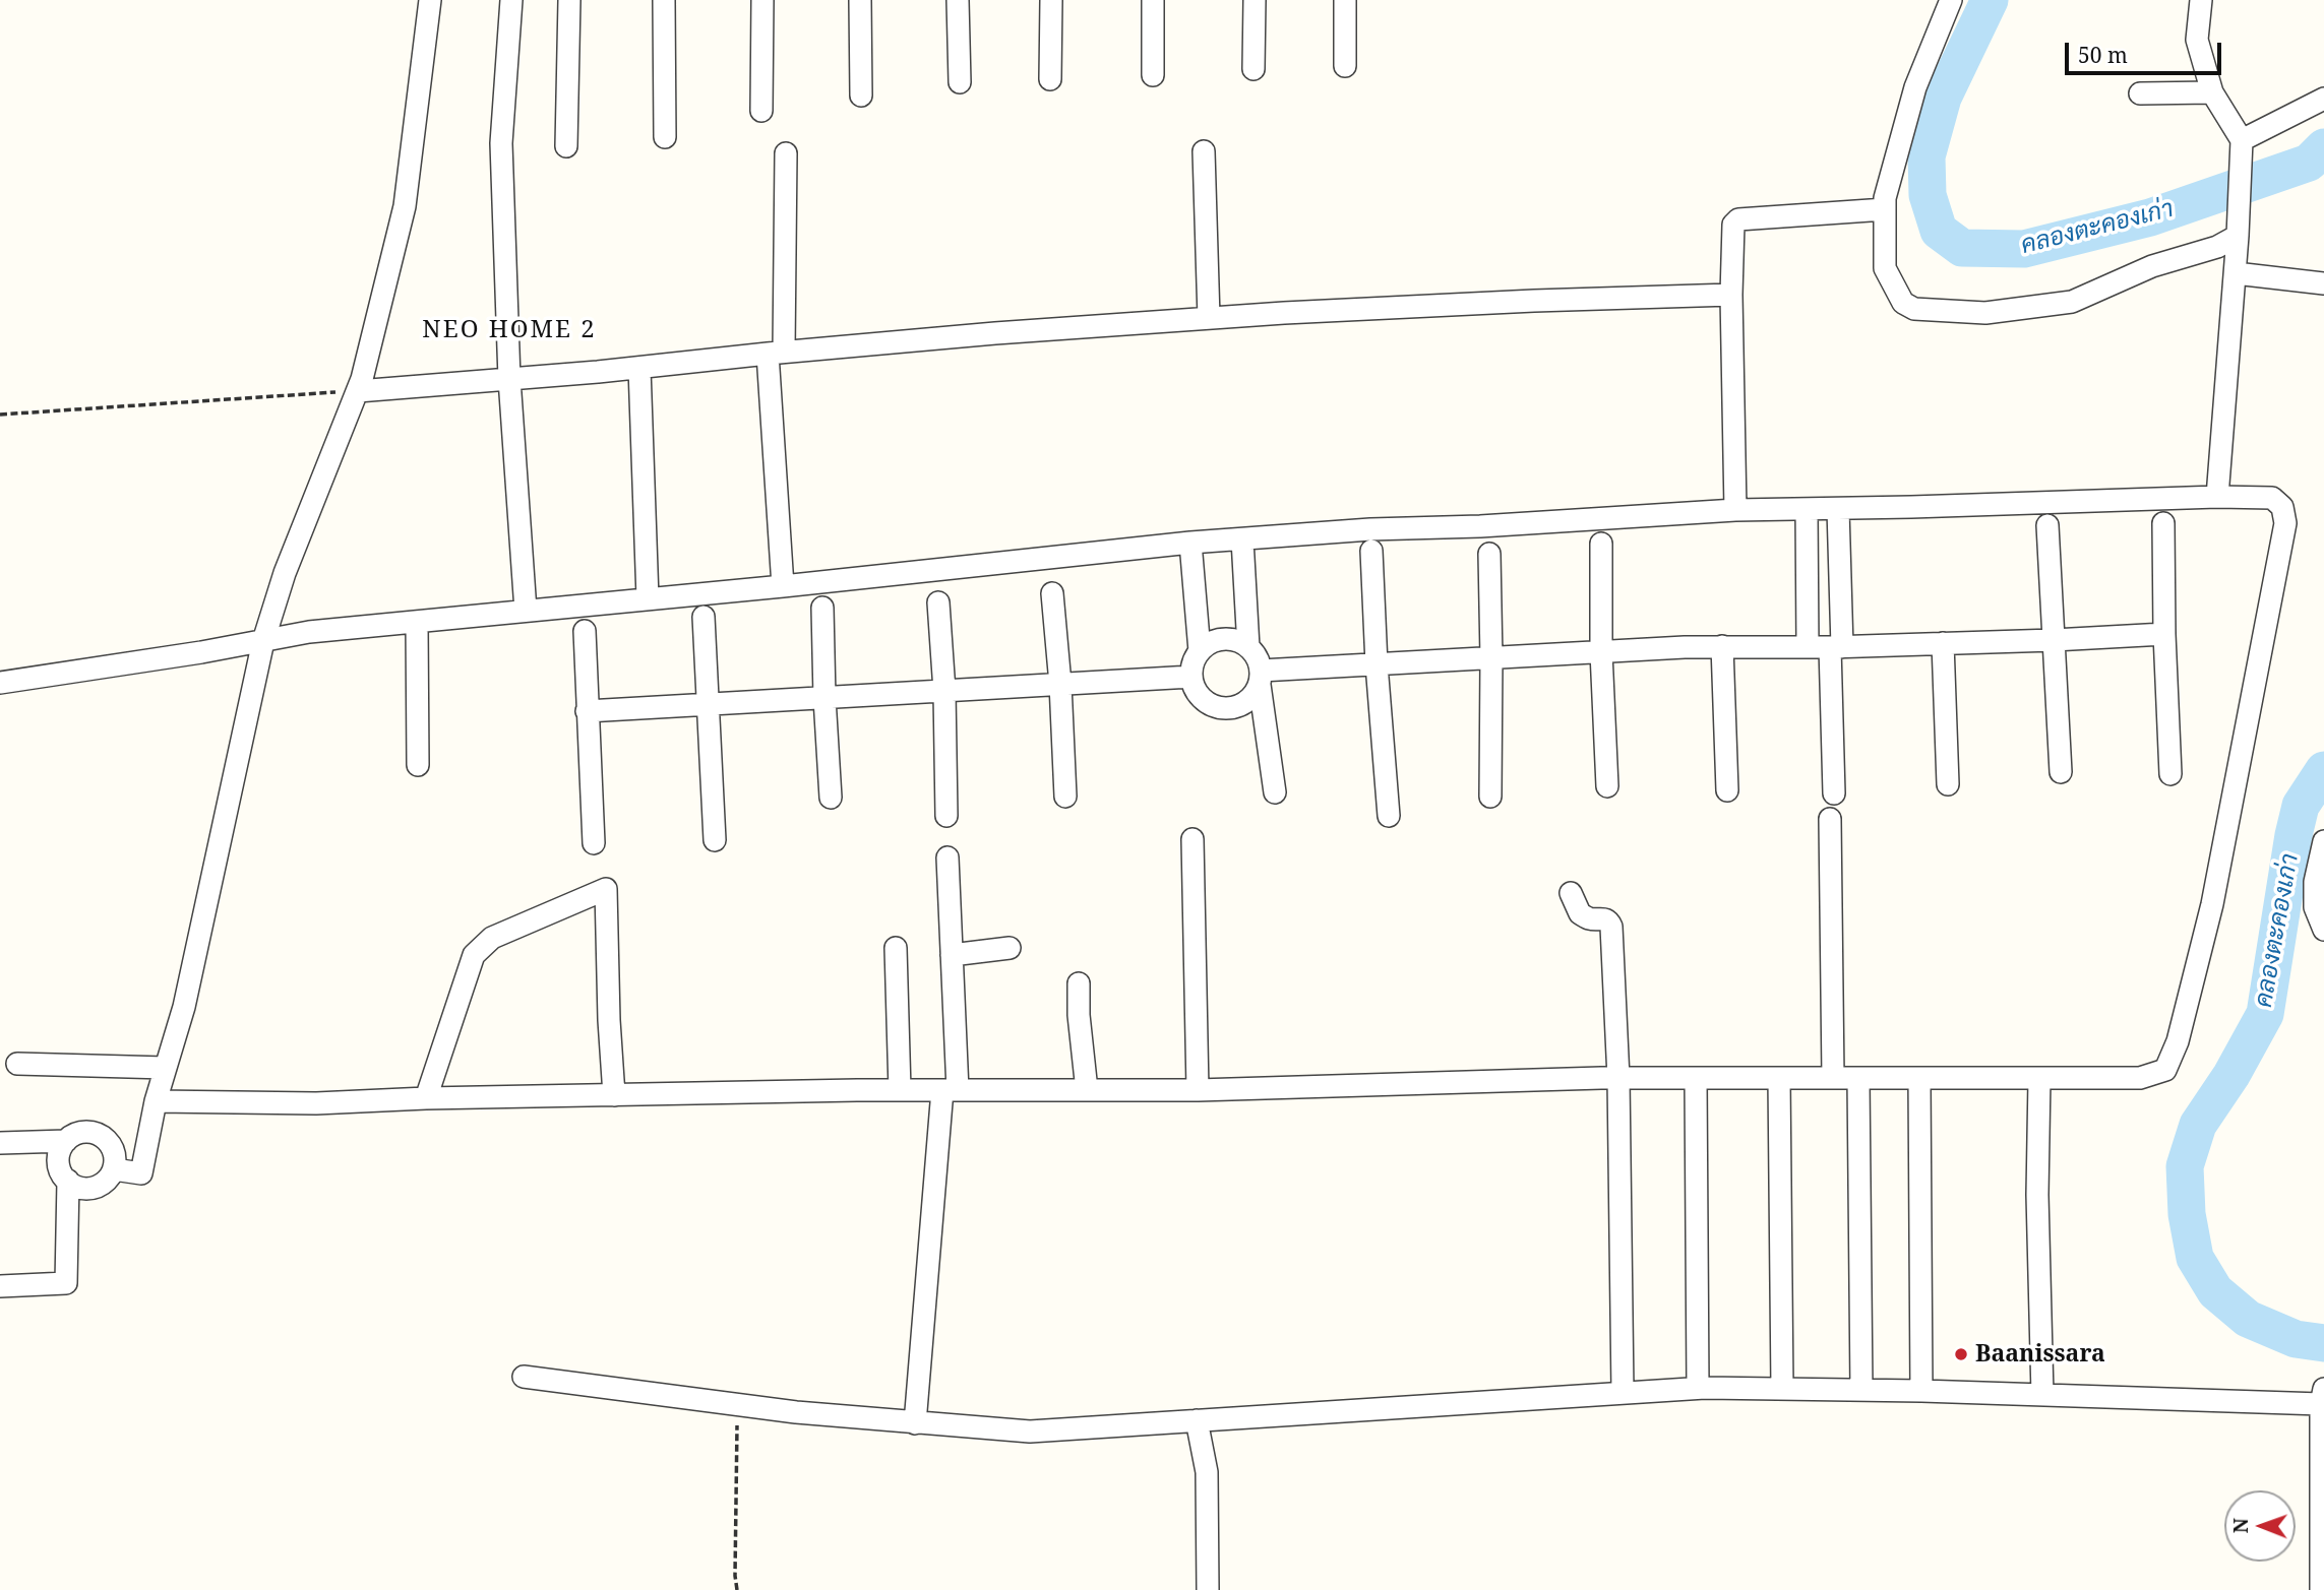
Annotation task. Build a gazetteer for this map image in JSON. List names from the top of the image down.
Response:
{
  "districts": ["NEO HOME 2"],
  "water": ["คลองตะคองเก่า"],
  "places": ["Baanissara"],
  "scale_bar": "50 m",
  "north": "left"
}
